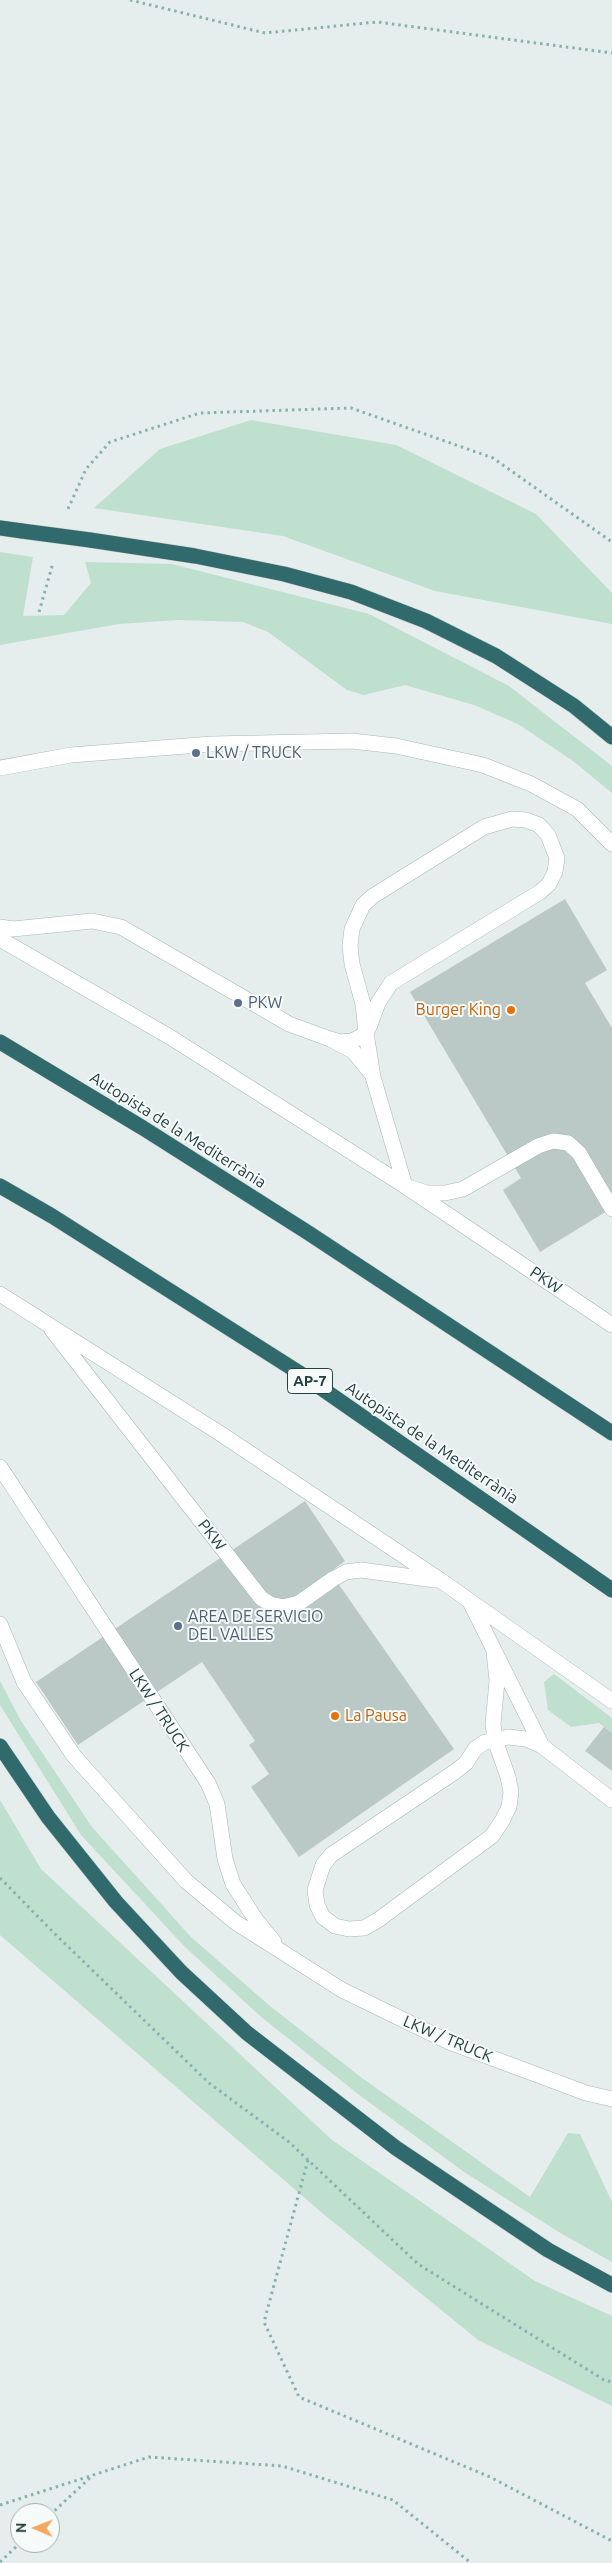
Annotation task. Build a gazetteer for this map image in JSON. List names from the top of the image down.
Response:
{
  "streets": {
    "highway": ["Autopista de la Mediterrània", "AP-7"],
    "lane": ["PKW", "LKW / TRUCK"]
  },
  "places": [
    "LKW / TRUCK",
    "PKW",
    "Burger King",
    "AREA DE SERVICIO DEL VALLES",
    "La Pausa"
  ],
  "north": "left"
}
